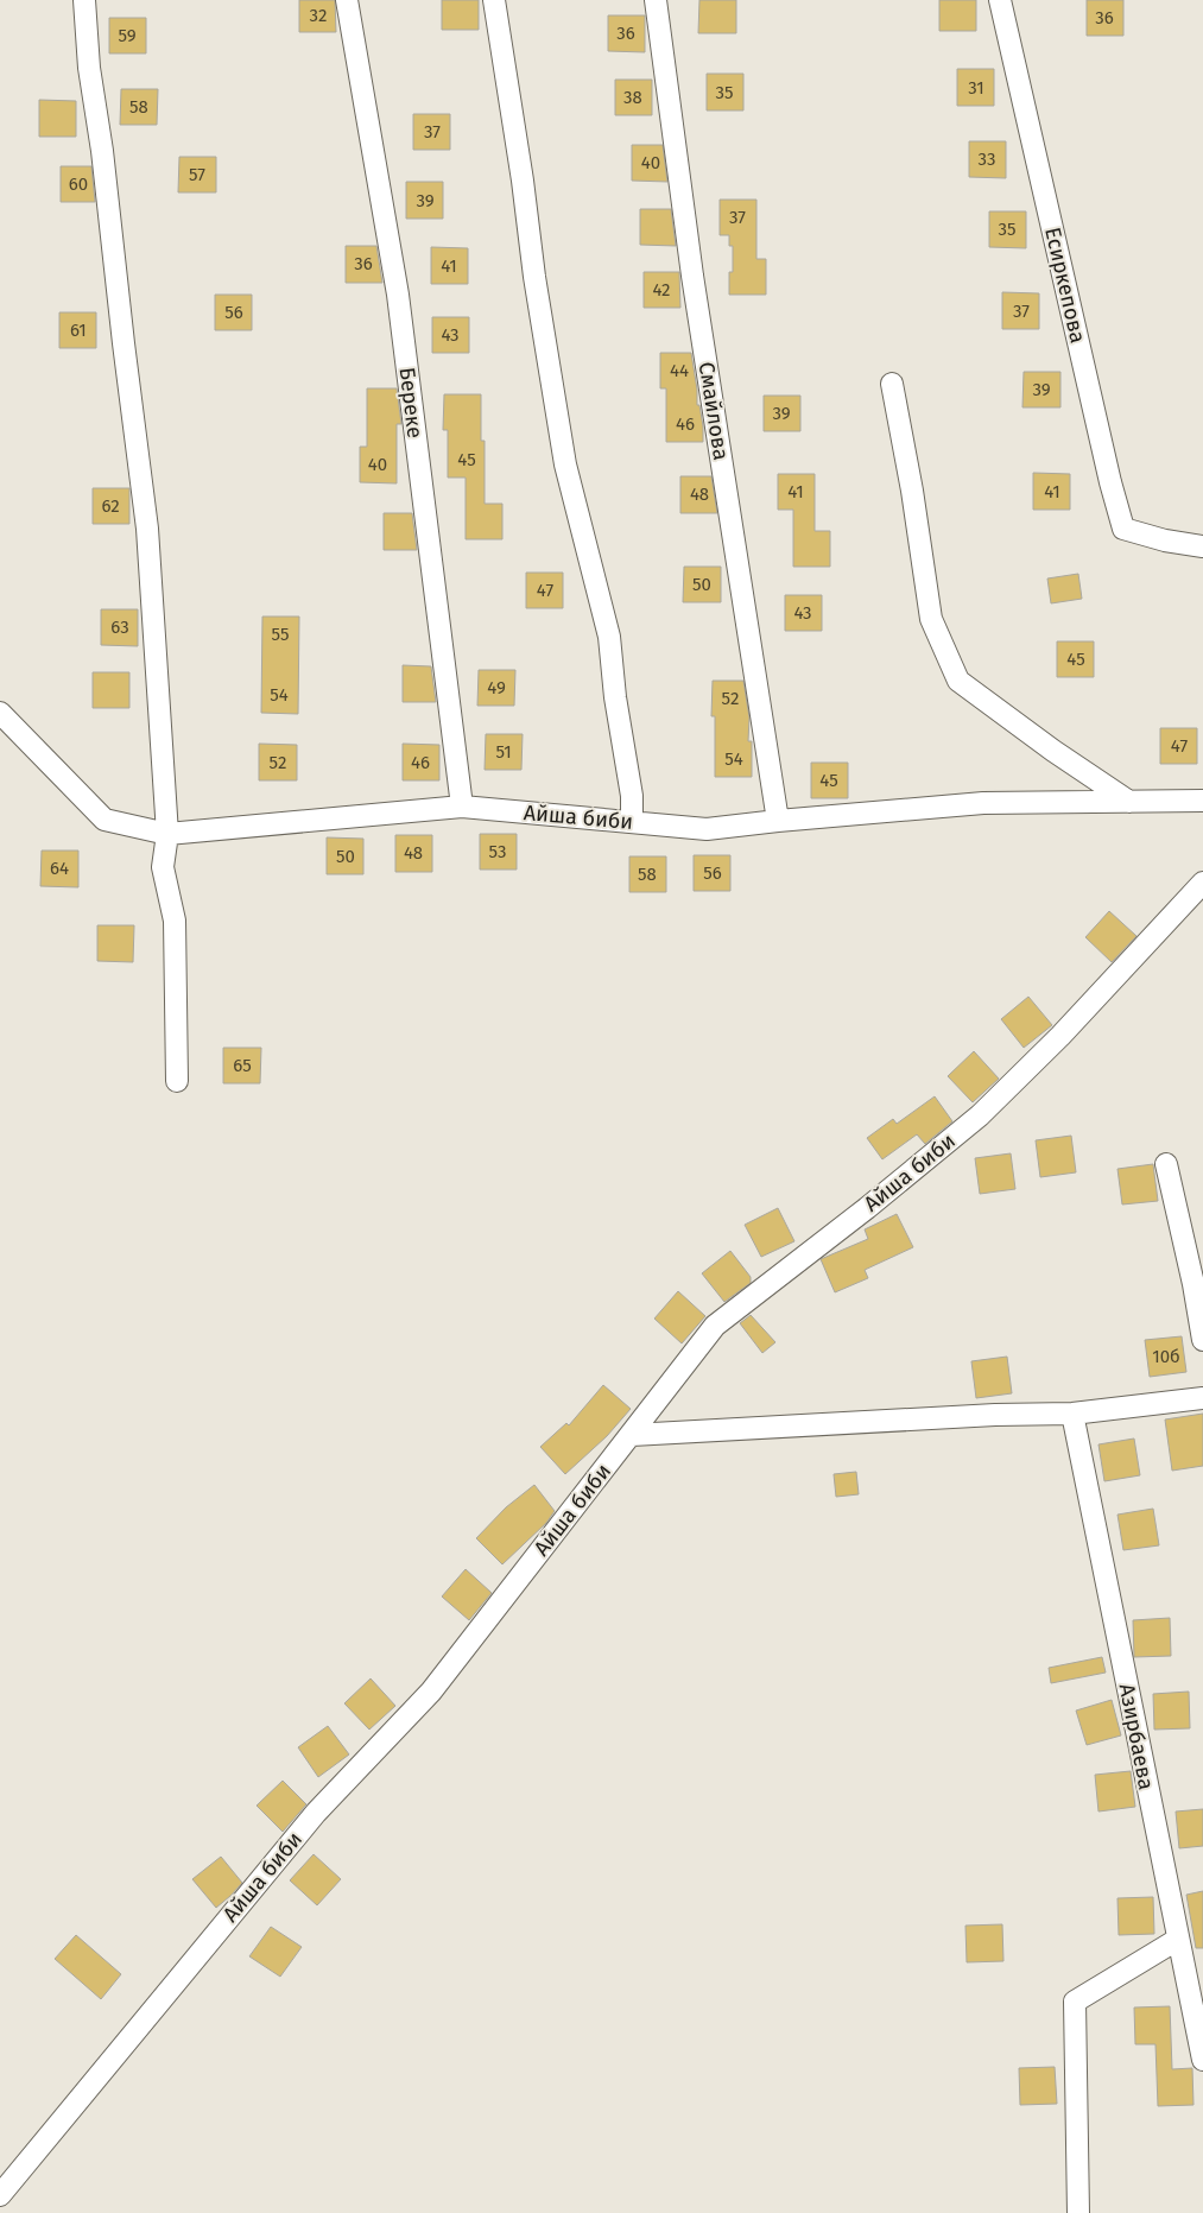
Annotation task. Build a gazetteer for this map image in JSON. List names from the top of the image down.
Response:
{
  "streets": {
    "street": [
      "Есиркепова",
      "Береке",
      "Смайлова",
      "Айша биби",
      "Азирбаева"
    ]
  },
  "crossings": [
    ["Береке", "Айша биби"],
    ["Смайлова", "Айша биби"]
  ],
  "house_numbers": [
    "32",
    "36",
    "36",
    "59",
    "31",
    "35",
    "38",
    "58",
    "37",
    "33",
    "40",
    "57",
    "60",
    "39",
    "37",
    "35",
    "36",
    "41",
    "42",
    "37",
    "56",
    "61",
    "43",
    "44",
    "39",
    "39",
    "46",
    "45",
    "40",
    "41",
    "41",
    "48",
    "62",
    "50",
    "47",
    "43",
    "63",
    "55",
    "45",
    "49",
    "54",
    "52",
    "47",
    "51",
    "54",
    "52",
    "46",
    "45",
    "53",
    "48",
    "50",
    "64",
    "56",
    "58",
    "65",
    "10б"
  ]
}
